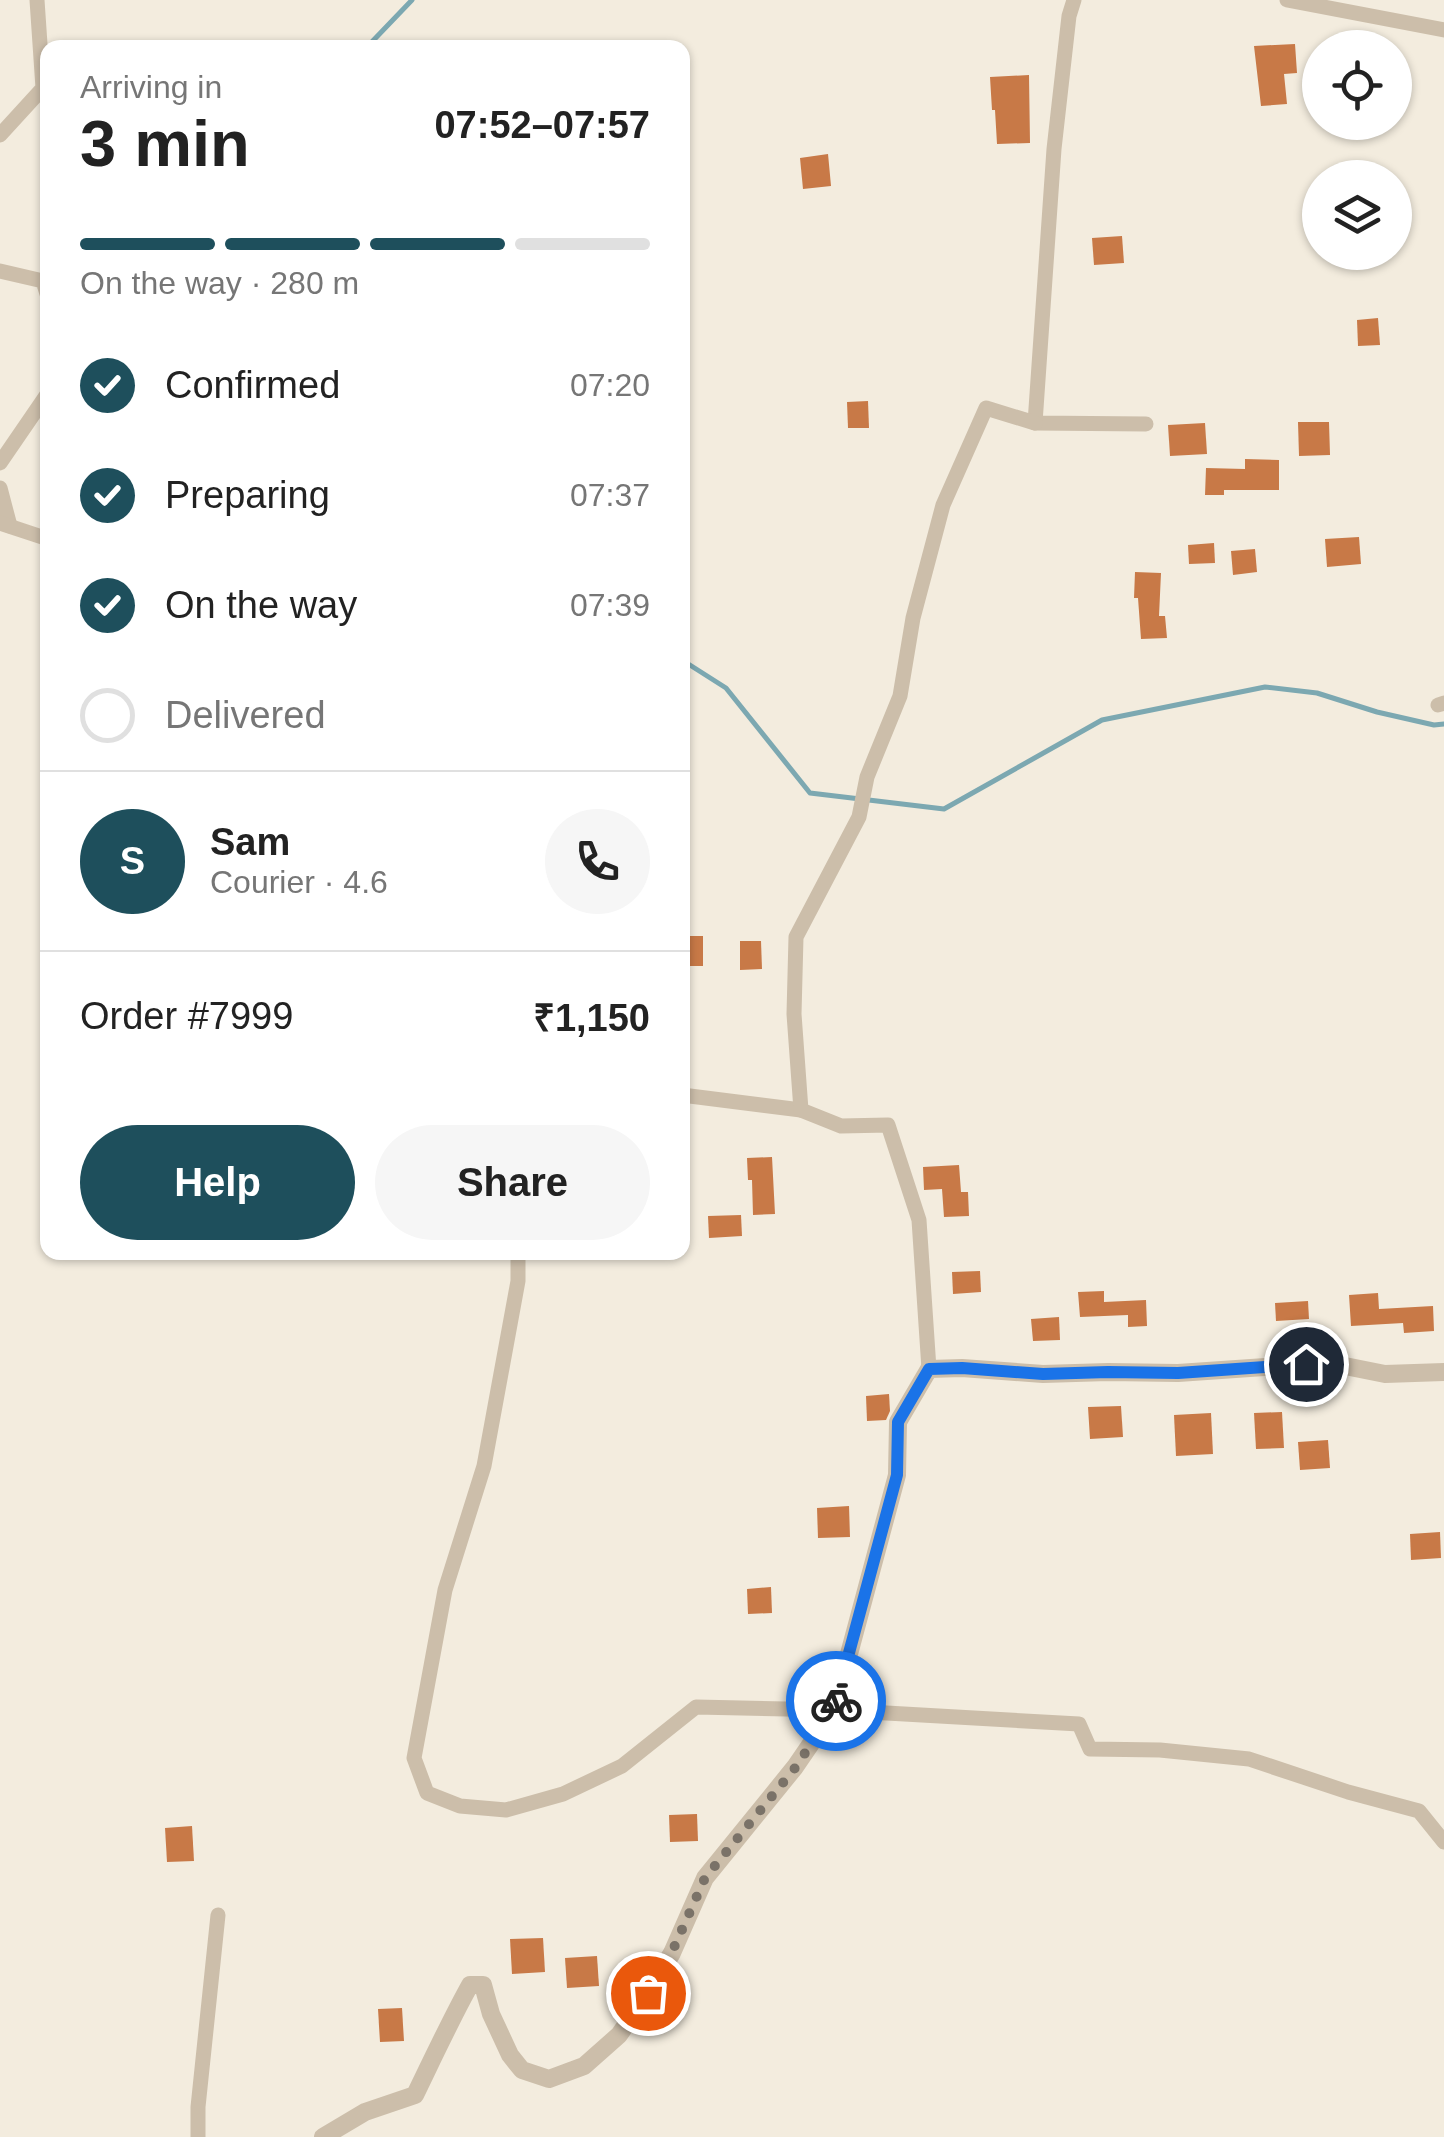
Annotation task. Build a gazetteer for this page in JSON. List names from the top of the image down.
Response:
{
  "page": {
    "heading": ["3 min", "Arriving in", "07:52–07:57"],
    "panel": [
      "Sam",
      "Courier · 4.6",
      "Order #7999",
      "₹1,150"
    ],
    "bar": "On the way · 280 m",
    "list": [
      ["Confirmed", "07:20"],
      ["Preparing", "07:37"],
      ["On the way", "07:39"],
      "Delivered"
    ],
    "round": "S",
    "buttons": ["Help", "Share"]
  }
}
